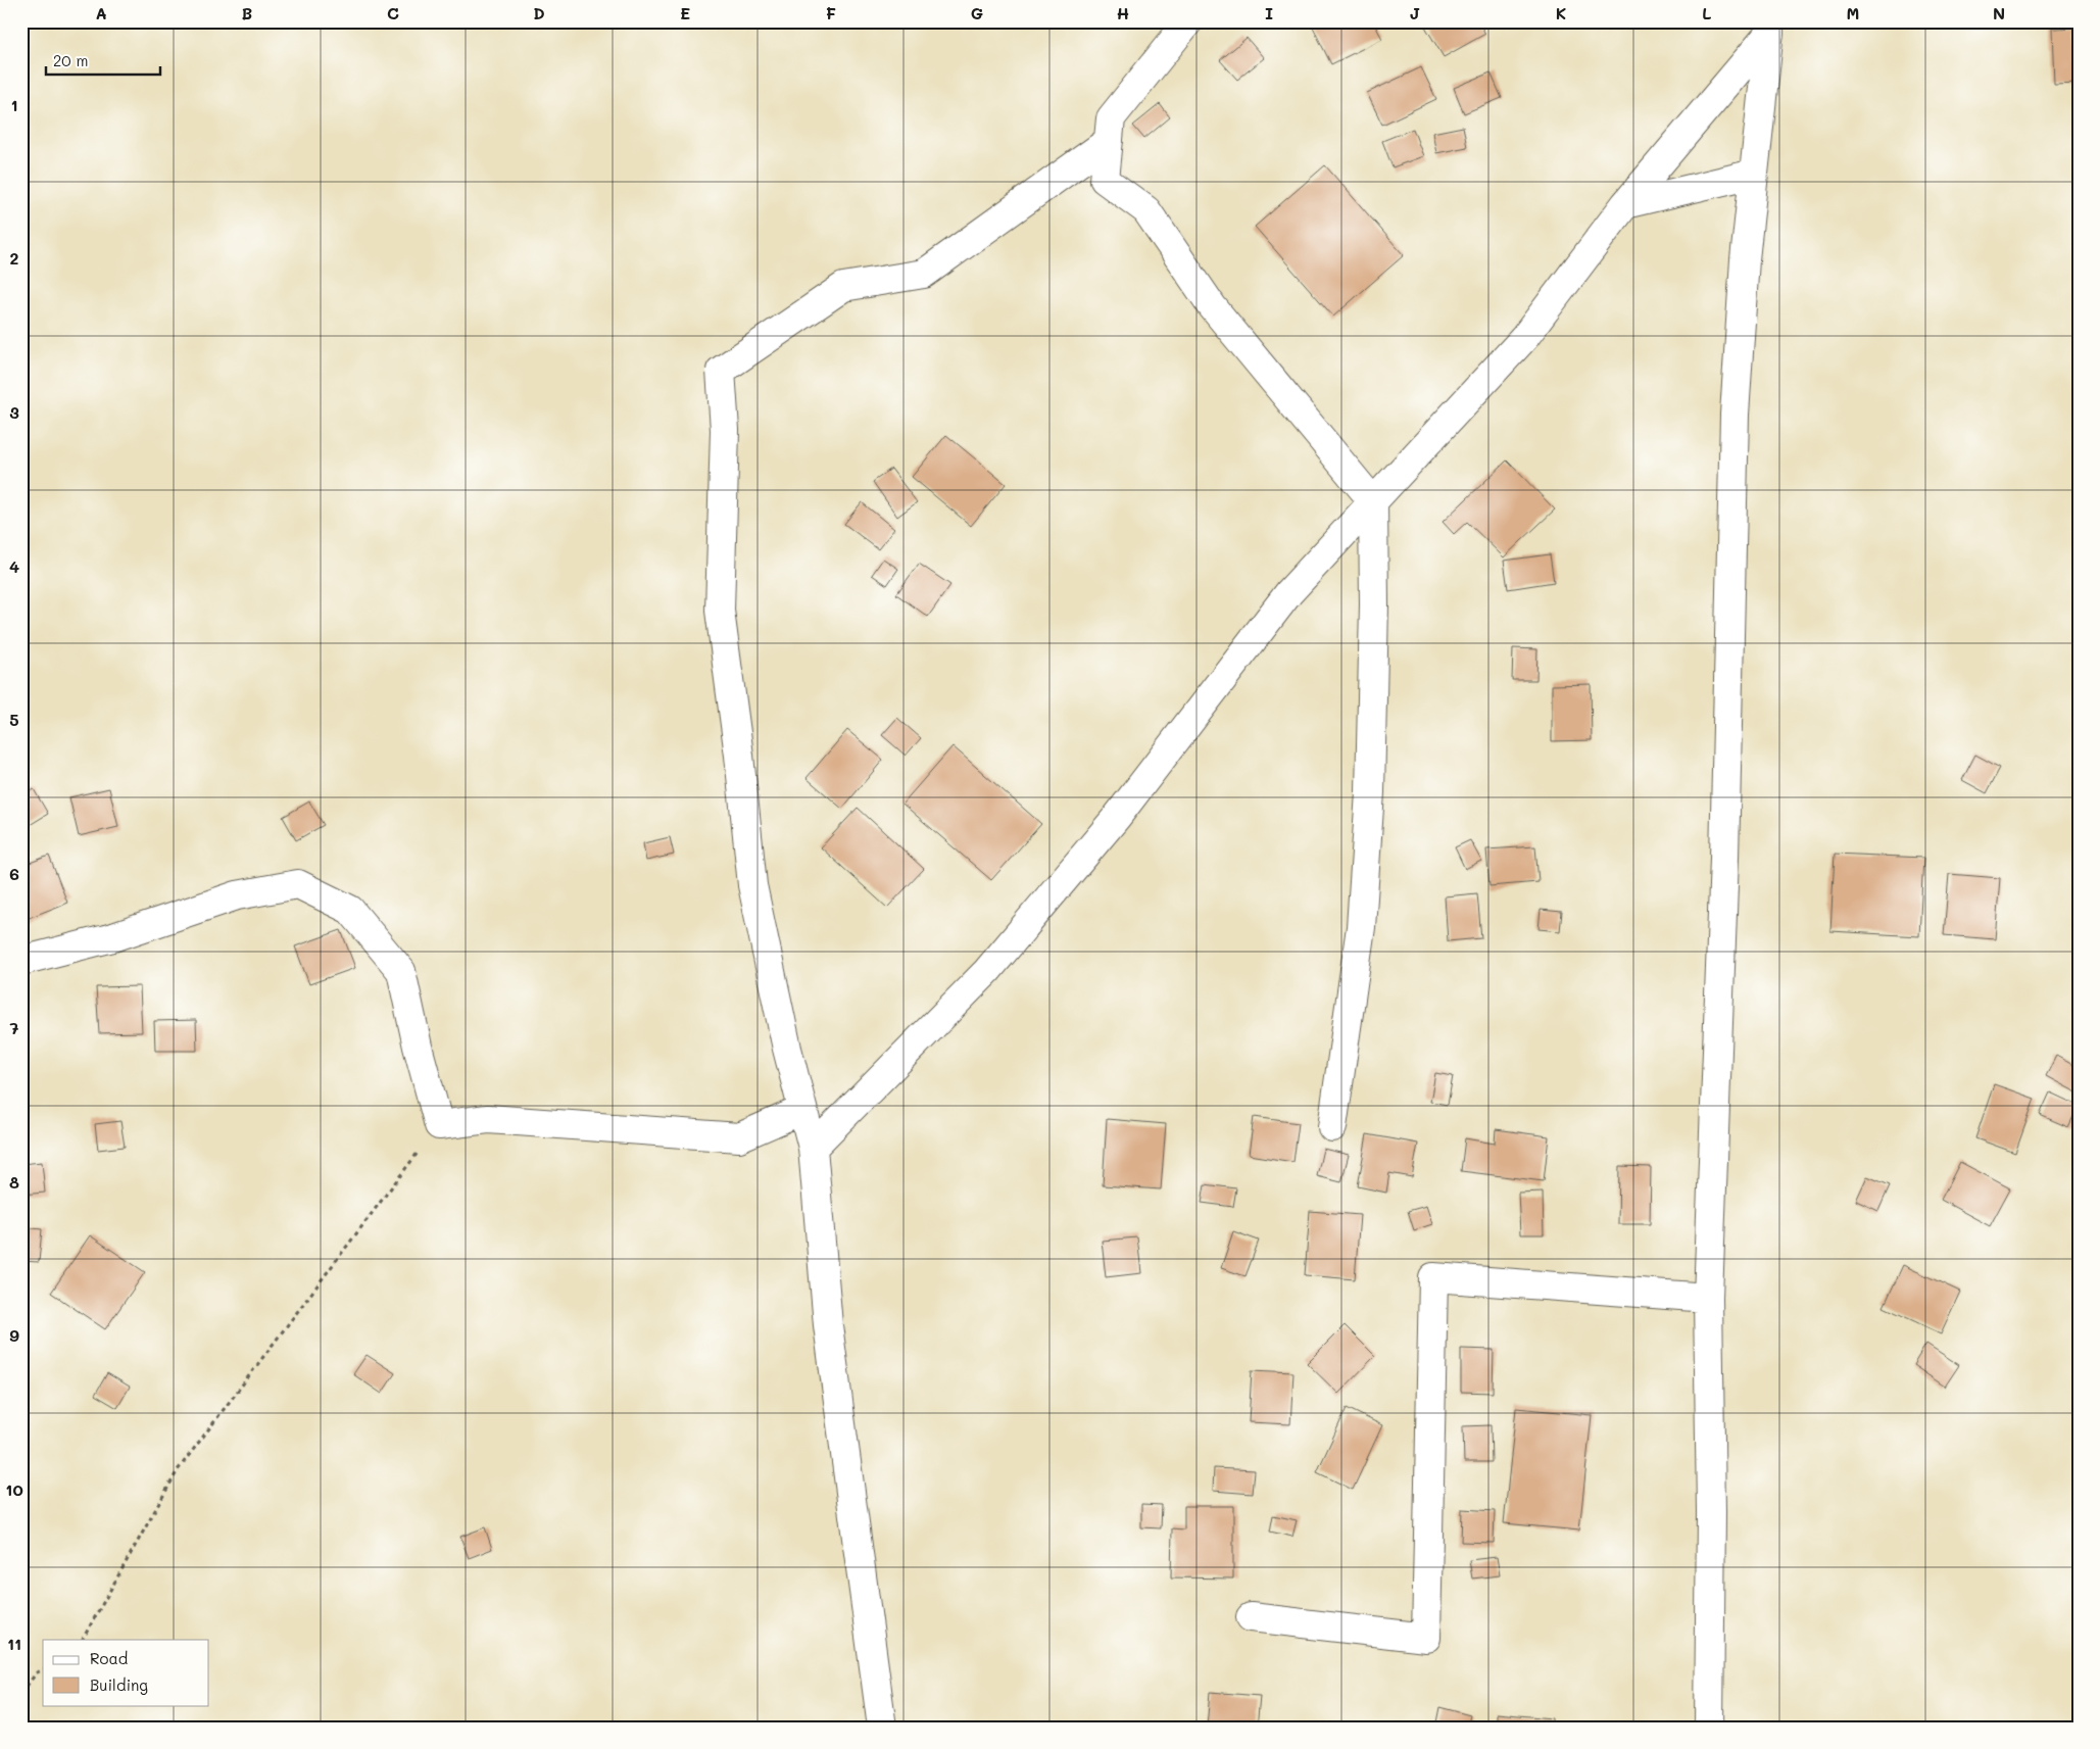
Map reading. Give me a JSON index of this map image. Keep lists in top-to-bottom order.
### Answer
{
  "legend": ["Road", "Building"],
  "scale_bar": "20 m",
  "grid": {
    "columns": [
      "A",
      "B",
      "C",
      "D",
      "E",
      "F",
      "G",
      "H",
      "I",
      "J",
      "K",
      "L",
      "M",
      "N"
    ],
    "rows": [
      "1",
      "2",
      "3",
      "4",
      "5",
      "6",
      "7",
      "8",
      "9",
      "10",
      "11"
    ]
  }
}
